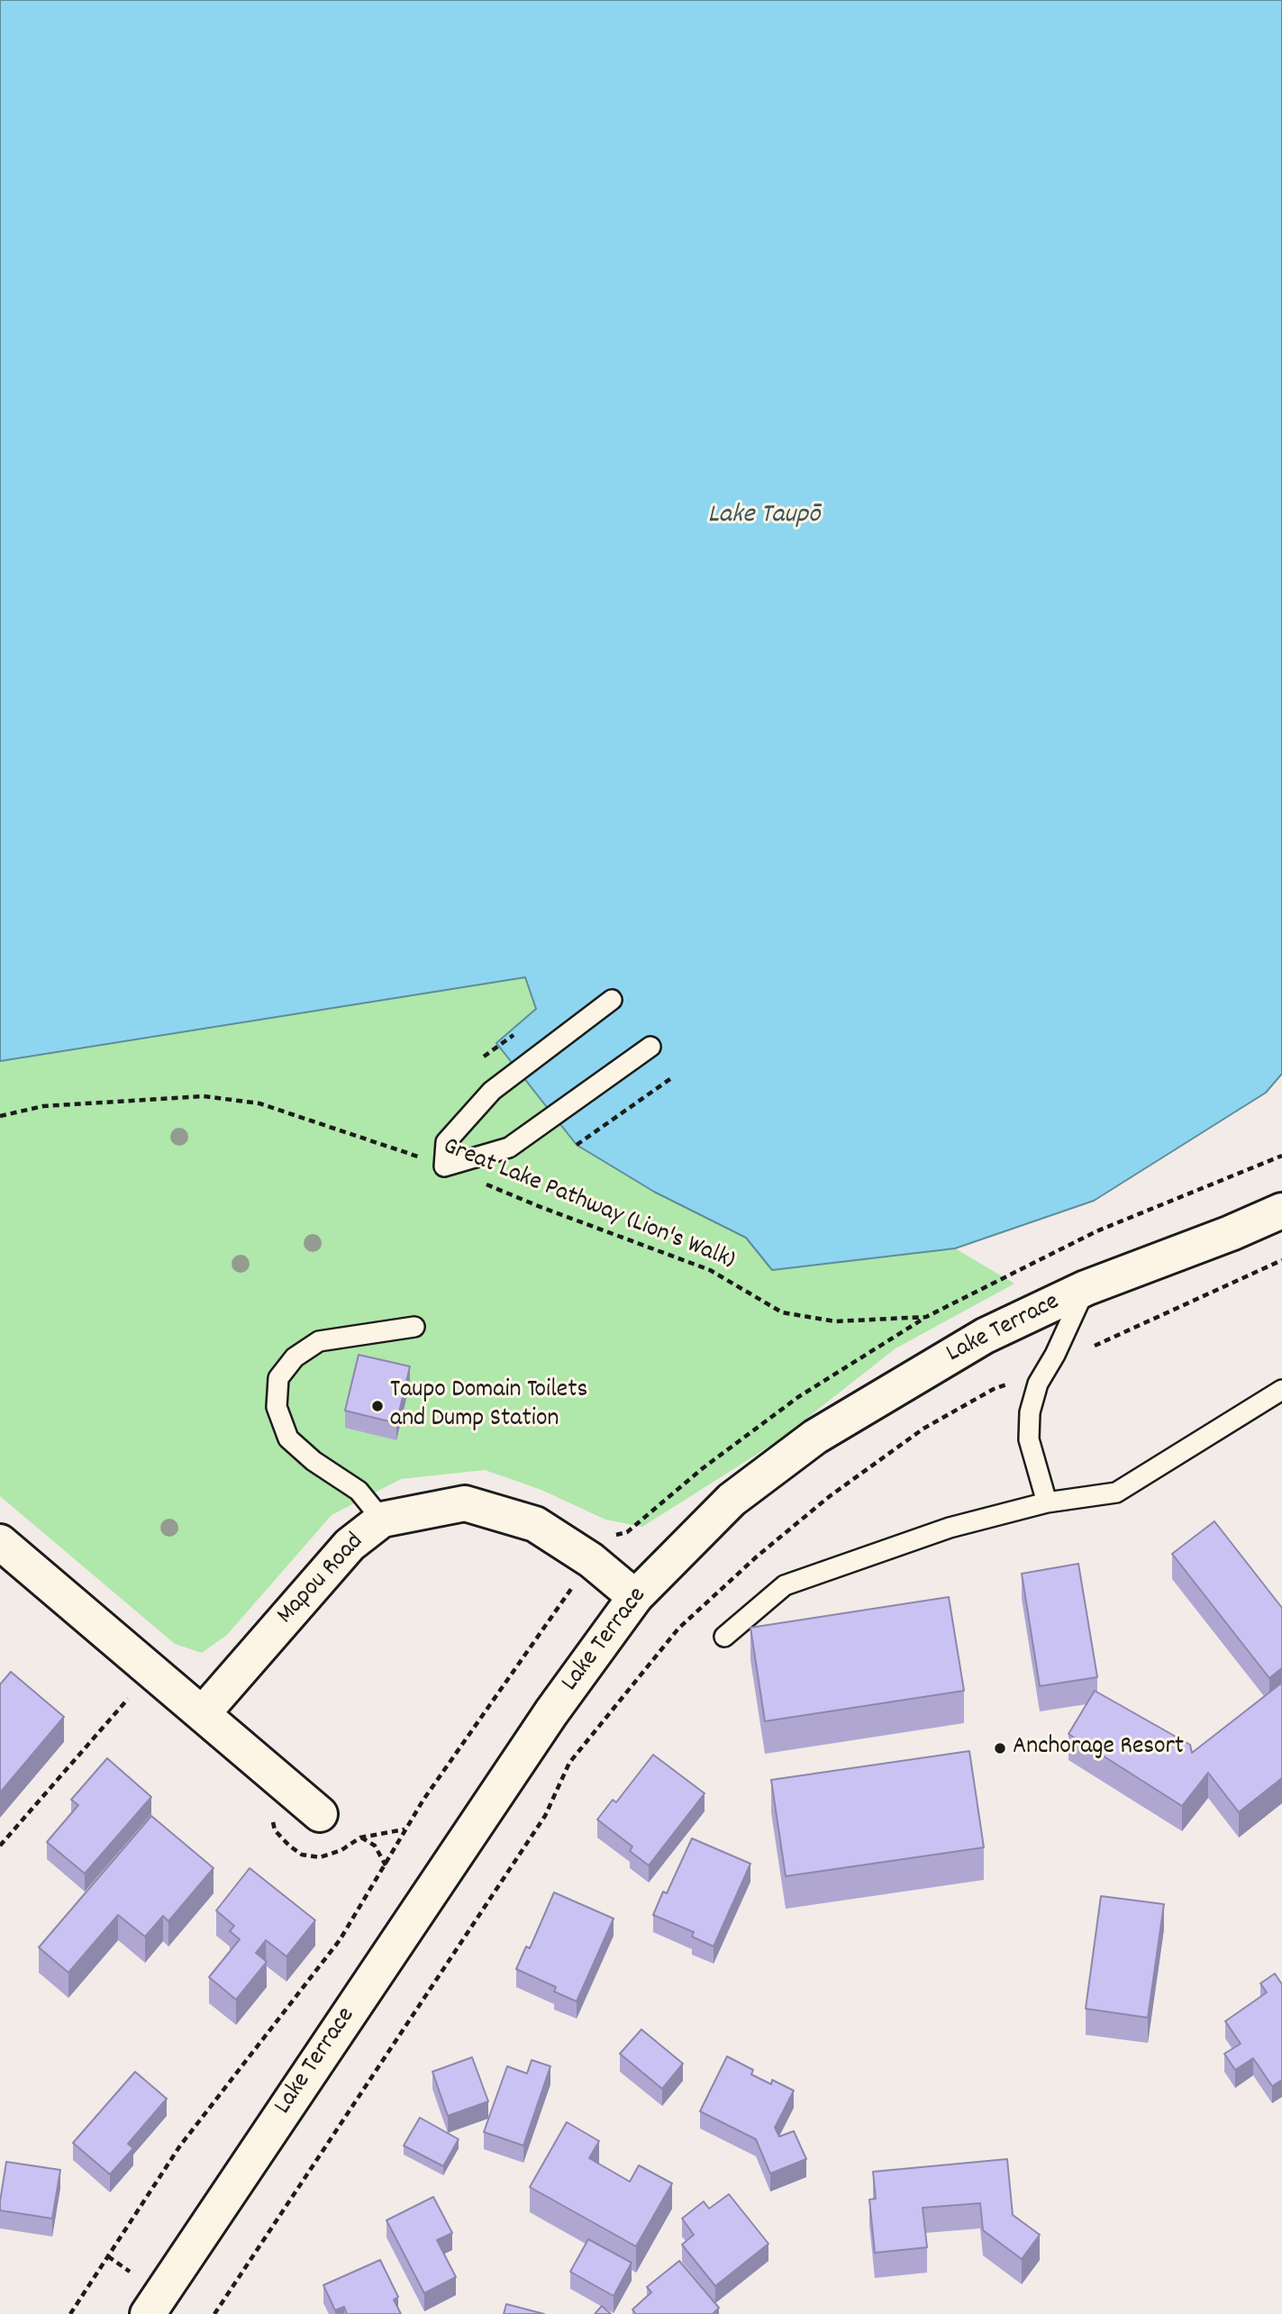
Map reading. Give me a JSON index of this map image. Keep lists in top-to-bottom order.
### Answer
{
  "streets": {
    "main road": ["Lake Terrace", "Mapou Road"],
    "path": ["Great Lake Pathway (Lion's Walk)"]
  },
  "crossings": [
    ["Lake Terrace", "Mapou Road"]
  ],
  "water": ["Lake Taupō"],
  "places": ["Taupo Domain Toilets and Dump Station", "Anchorage Resort"]
}
